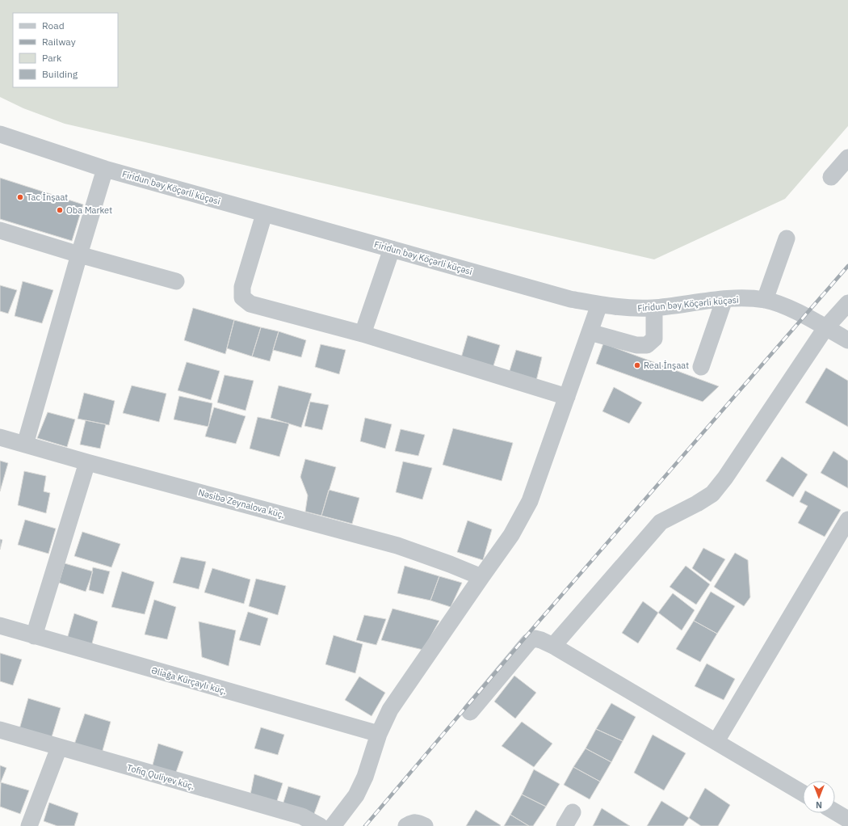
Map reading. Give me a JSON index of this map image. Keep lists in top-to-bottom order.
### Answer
{
  "streets": {
    "street": [
      "Firidun bəy Köçərli küçəsi",
      "Nəsibə Zeynalova küç.",
      "Əliağa Kürçaylı küç.",
      "Tofiq Quliyev küç."
    ]
  },
  "places": ["Tac İnşaat", "Oba Market", "Real İnşaat"],
  "legend": [
    "Road",
    "Railway",
    "Park",
    "Building"
  ],
  "north": "bottom"
}
